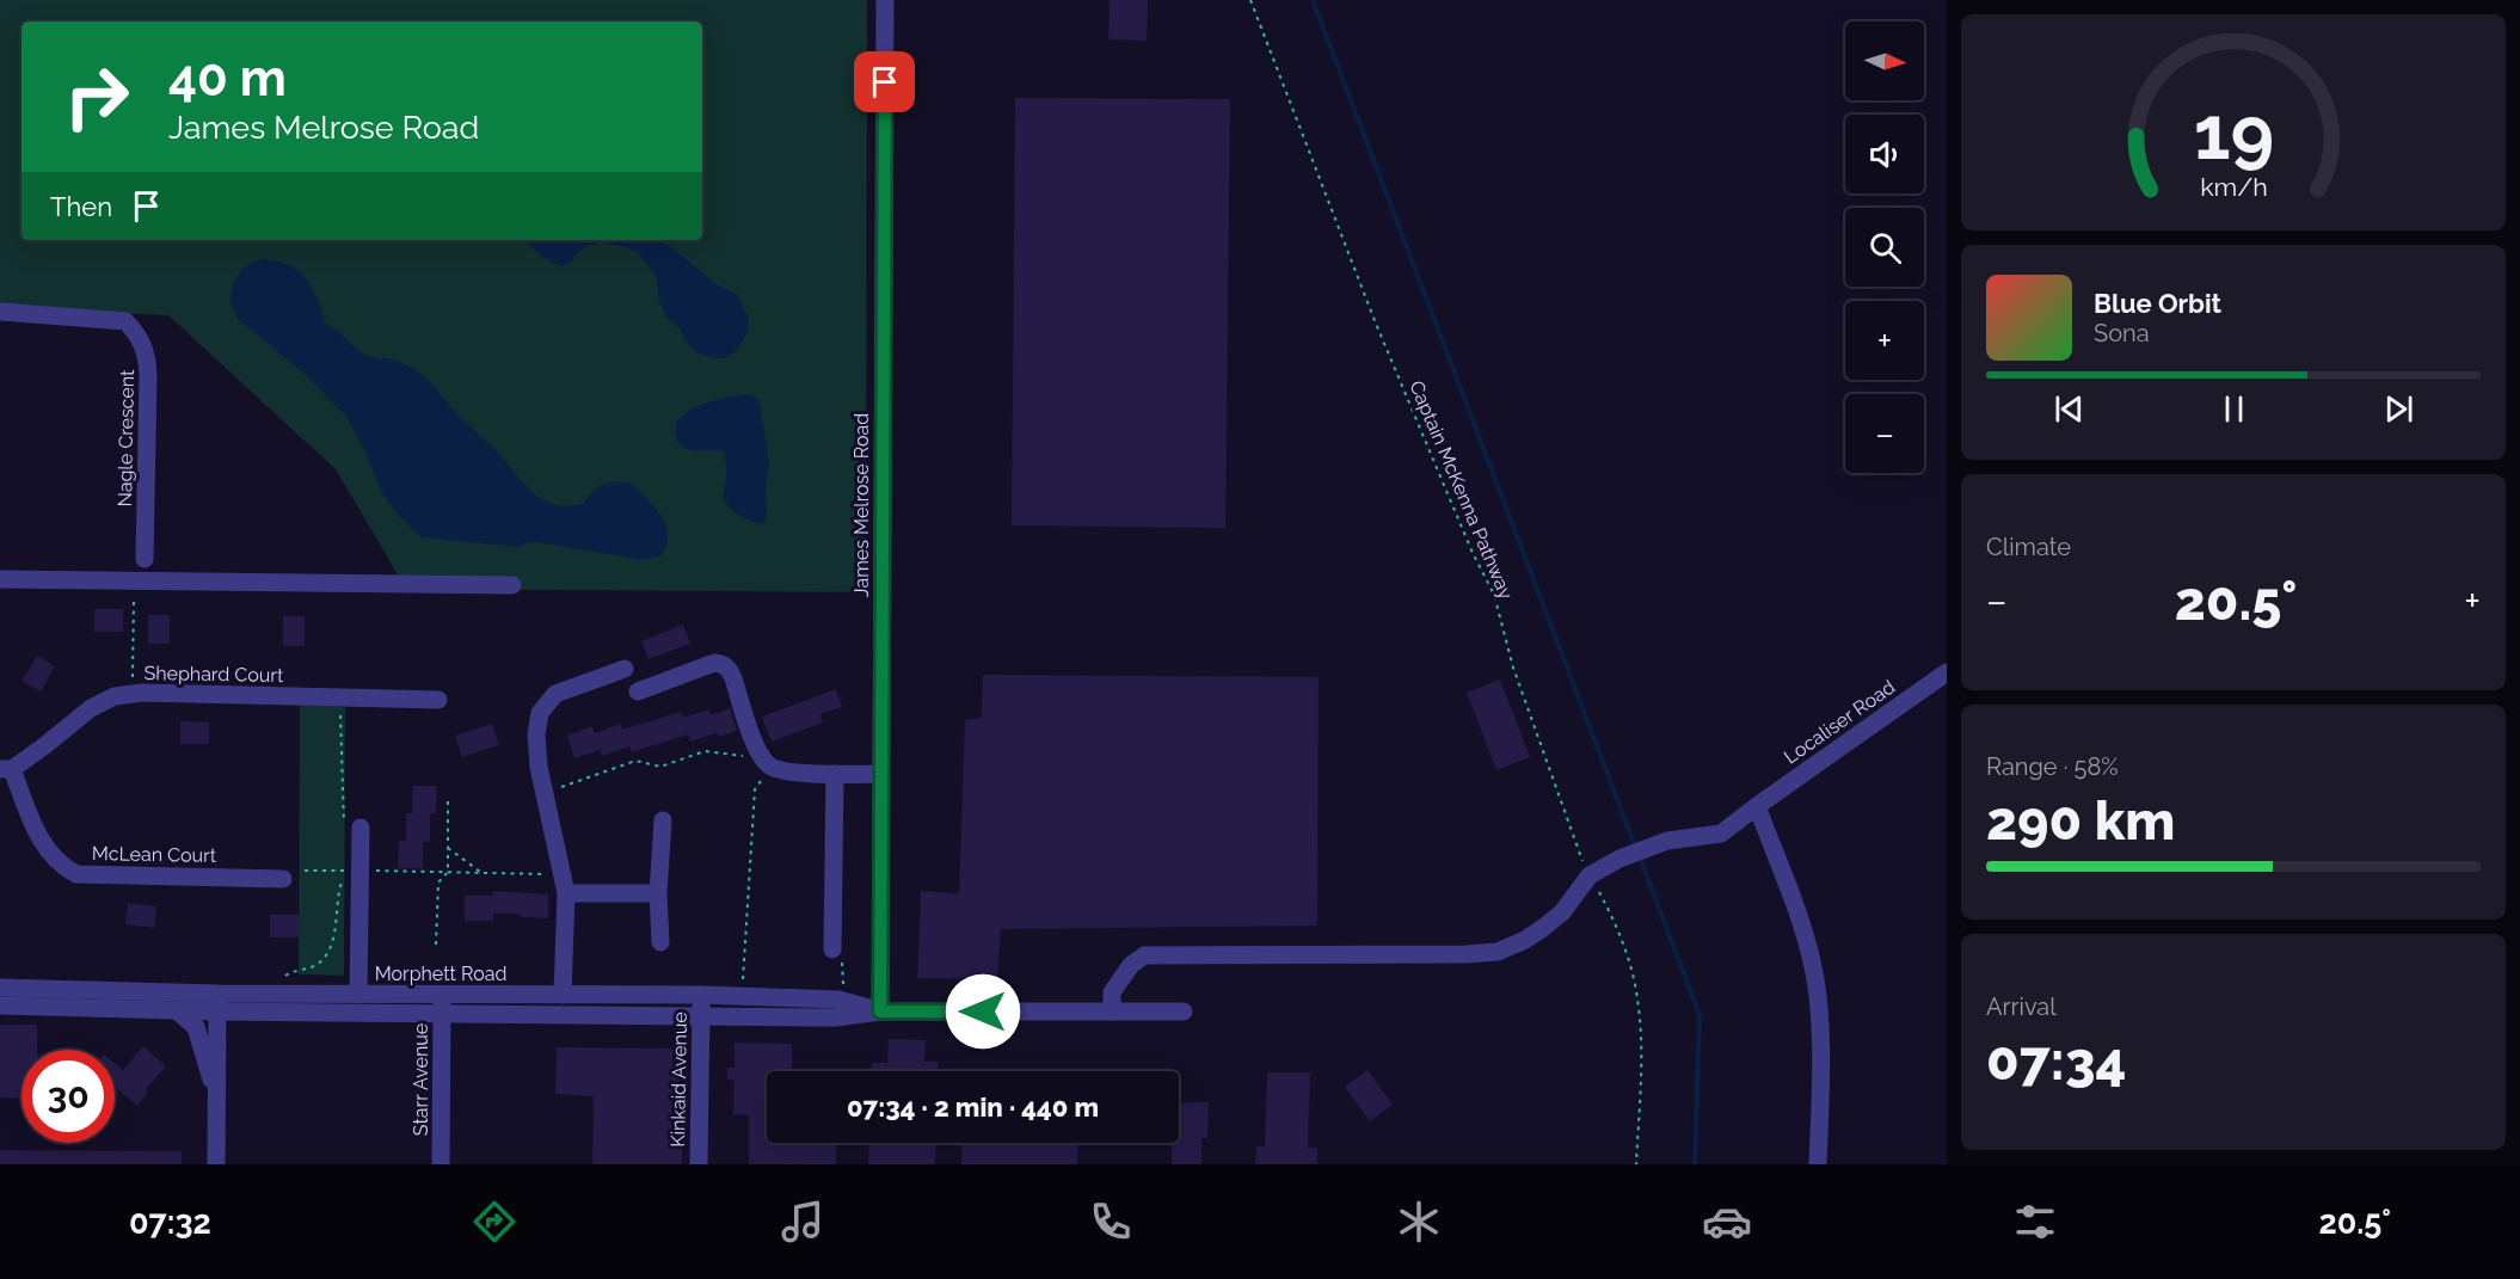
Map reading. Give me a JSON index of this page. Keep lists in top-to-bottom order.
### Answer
{
  "streets": {
    "street": [
      "Nagle Crescent",
      "James Melrose Road",
      "Shephard Court",
      "Localiser Road",
      "McLean Court",
      "Morphett Road",
      "Starr Avenue",
      "Kinkaid Avenue"
    ],
    "path": ["Captain McKenna Pathway"]
  },
  "crossings": [
    ["Captain McKenna Pathway", "Localiser Road"],
    ["James Melrose Road", "Morphett Road"],
    ["Shephard Court", "McLean Court"],
    ["Morphett Road", "Starr Avenue"],
    ["Morphett Road", "Kinkaid Avenue"]
  ],
  "north": "right",
  "page": {
    "map_buttons": ["+", "−"],
    "turn": ["40 m", "James Melrose Road"],
    "then": "Then",
    "song": ["Blue Orbit", "Sona"],
    "tile": [
      "Climate",
      ["Range · 58%", "290 km"],
      ["Arrival", "07:34"]
    ],
    "heat": ["−", "20.5°", "+"],
    "limit": "30",
    "trip": "07:34 · 2 min · 440 m",
    "tabs": ["07:32", "20.5°"],
    "gauge": ["19", "km/h"]
  }
}
